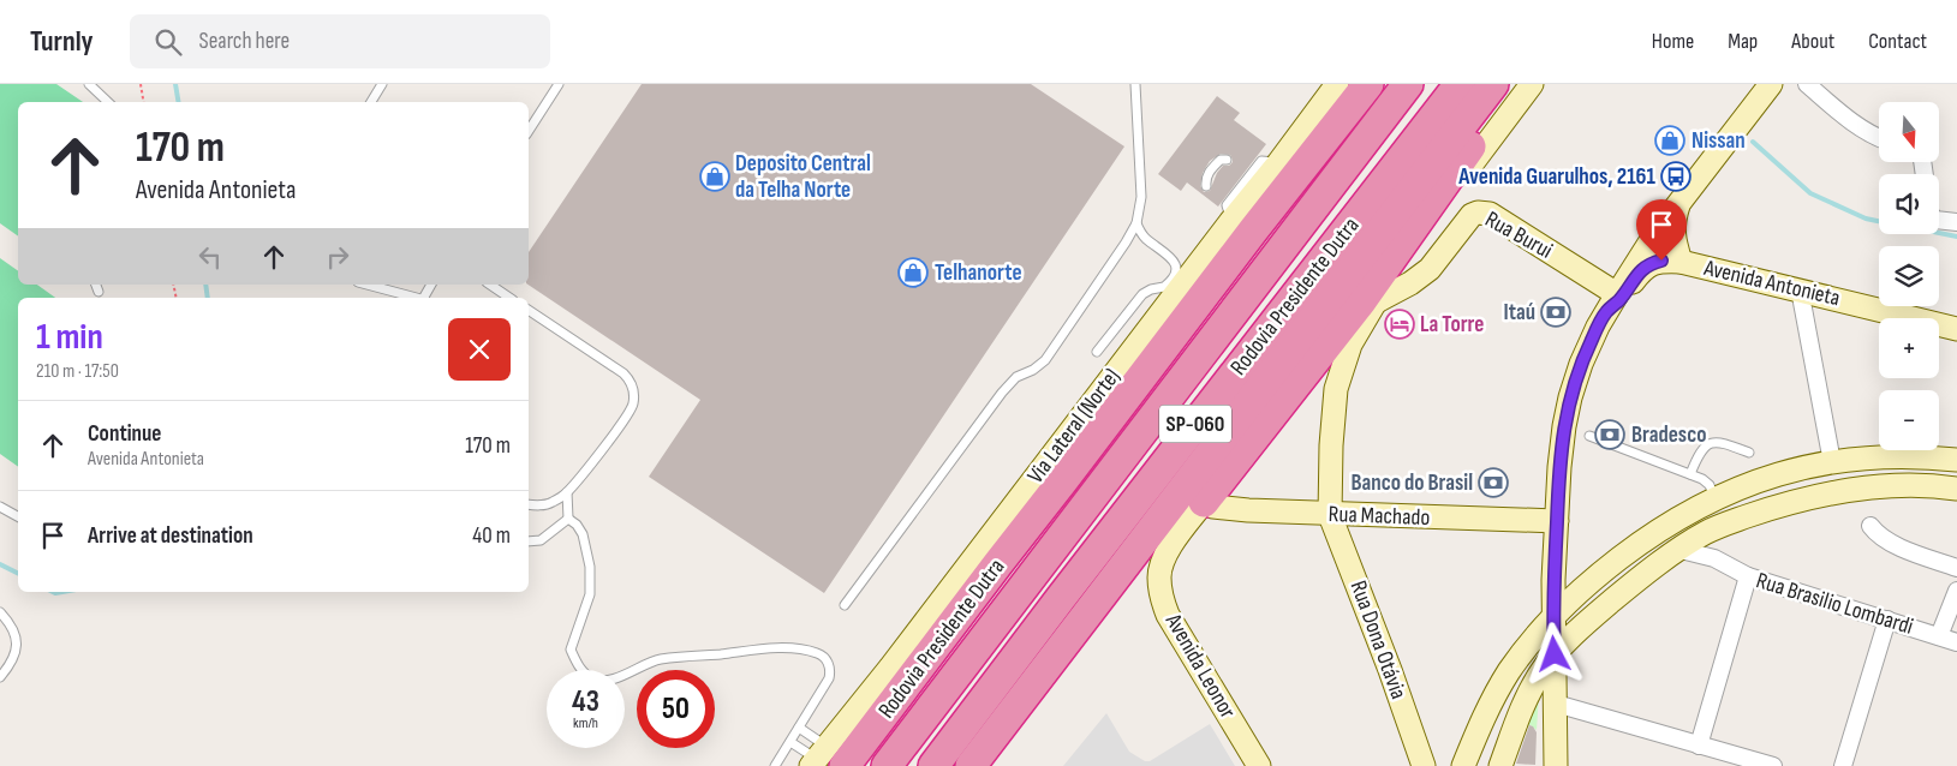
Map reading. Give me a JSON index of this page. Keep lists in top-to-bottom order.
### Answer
{
  "streets": {
    "highway": ["Rodovia Presidente Dutra", "SP-060"],
    "main road": [
      "Rua Burui",
      "Avenida Antonieta",
      "Via Lateral (Norte)",
      "Rua Machado",
      "Rua Dona Otávia",
      "Avenida Leonor"
    ],
    "street": ["Rua Brasilio Lombardi"]
  },
  "crossings": [
    ["Rua Burui", "Avenida Antonieta"],
    ["Rodovia Presidente Dutra", "Via Lateral (Norte)"],
    ["Rua Machado", "Rua Dona Otávia"],
    ["Rua Machado", "Avenida Leonor"]
  ],
  "places": {
    "shop": ["Nissan", "Deposito Central da Telha Norte", "Telhanorte"],
    "bus stop": ["Avenida Guarulhos, 2161"],
    "bank": ["Itaú", "Bradesco", "Banco do Brasil"],
    "hotel": ["La Torre"]
  },
  "north": "bottom",
  "page": {
    "header": "Turnly",
    "search": "Search here",
    "nav": [
      "Home",
      "Map",
      "About",
      "Contact"
    ],
    "map_buttons": ["+", "−"],
    "turn": ["170 m", "Avenida Antonieta"],
    "heading": ["1 min", "210 m · 17:50"],
    "list": [
      {
        "name": "Continue",
        "note": "Avenida Antonieta",
        "value": "170 m"
      },
      {
        "name": "Arrive at destination",
        "value": "40 m"
      }
    ],
    "speed": "43 km/h",
    "limit": "50"
  }
}
